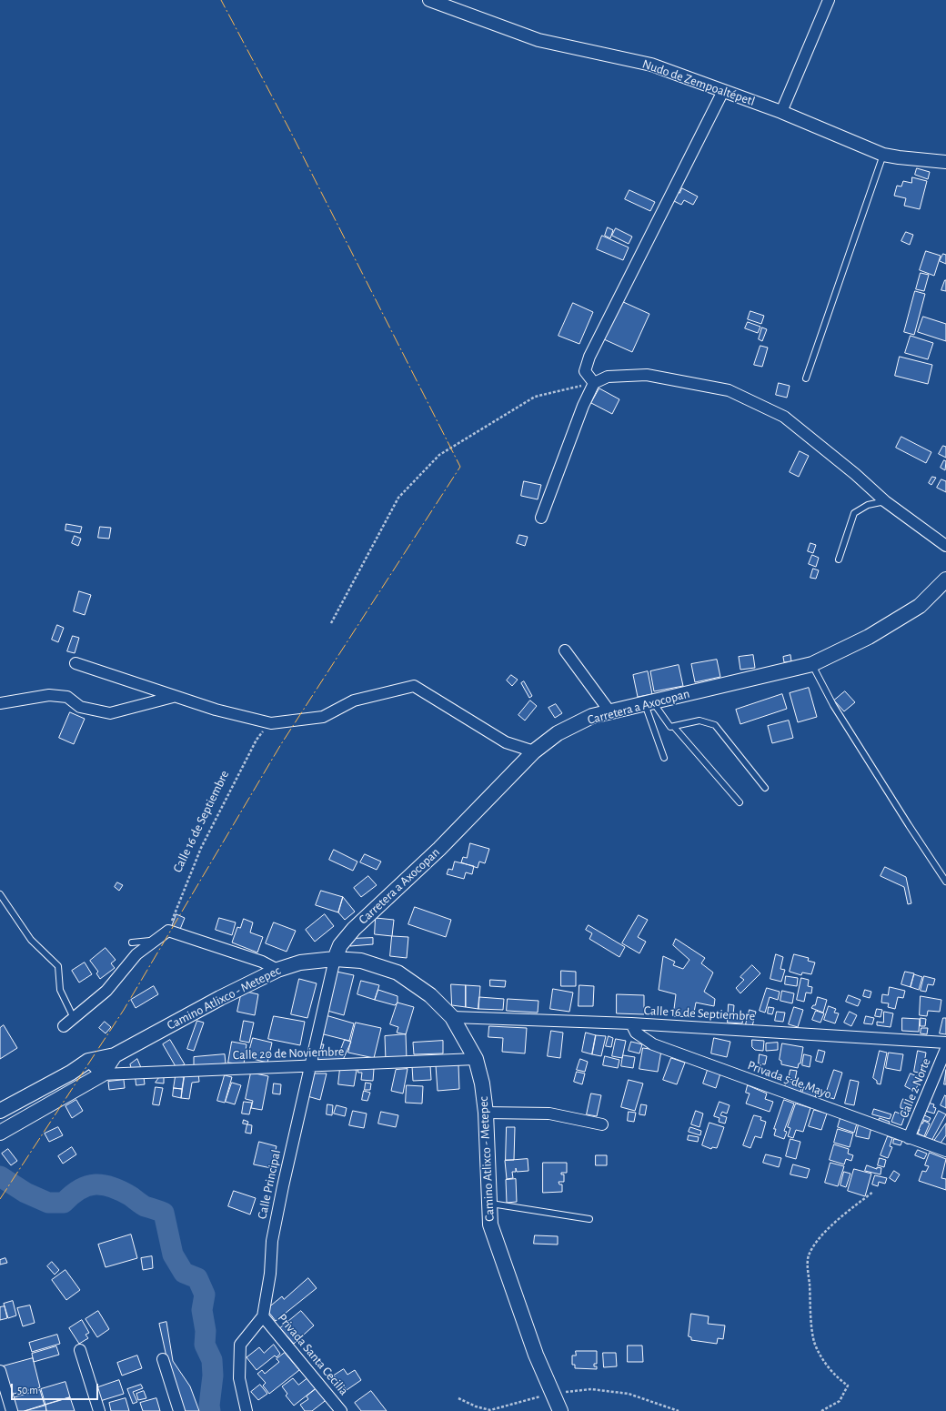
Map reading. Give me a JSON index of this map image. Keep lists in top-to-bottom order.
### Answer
{
  "streets": {
    "main road": ["Carretera a Axocopan", "Camino Atlixco - Metepec"],
    "street": [
      "Nudo de Zempoaltépetl",
      "Calle 16 de Septiembre",
      "Calle 20 de Noviembre",
      "Privada 5 de Mayo",
      "Calle 2 Norte",
      "Calle Principal",
      "Privada Santa Cecilia"
    ]
  },
  "crossings": [
    ["Carretera a Axocopan", "Camino Atlixco - Metepec"],
    ["Carretera a Axocopan", "Calle Principal"],
    ["Calle 16 de Septiembre", "Camino Atlixco - Metepec"],
    ["Calle 16 de Septiembre", "Privada 5 de Mayo"],
    ["Camino Atlixco - Metepec", "Calle 20 de Noviembre"],
    ["Camino Atlixco - Metepec", "Calle Principal"],
    ["Calle 20 de Noviembre", "Calle Principal"],
    ["Privada 5 de Mayo", "Calle 2 Norte"],
    ["Calle Principal", "Privada Santa Cecilia"]
  ],
  "scale_bar": "50 m"
}
